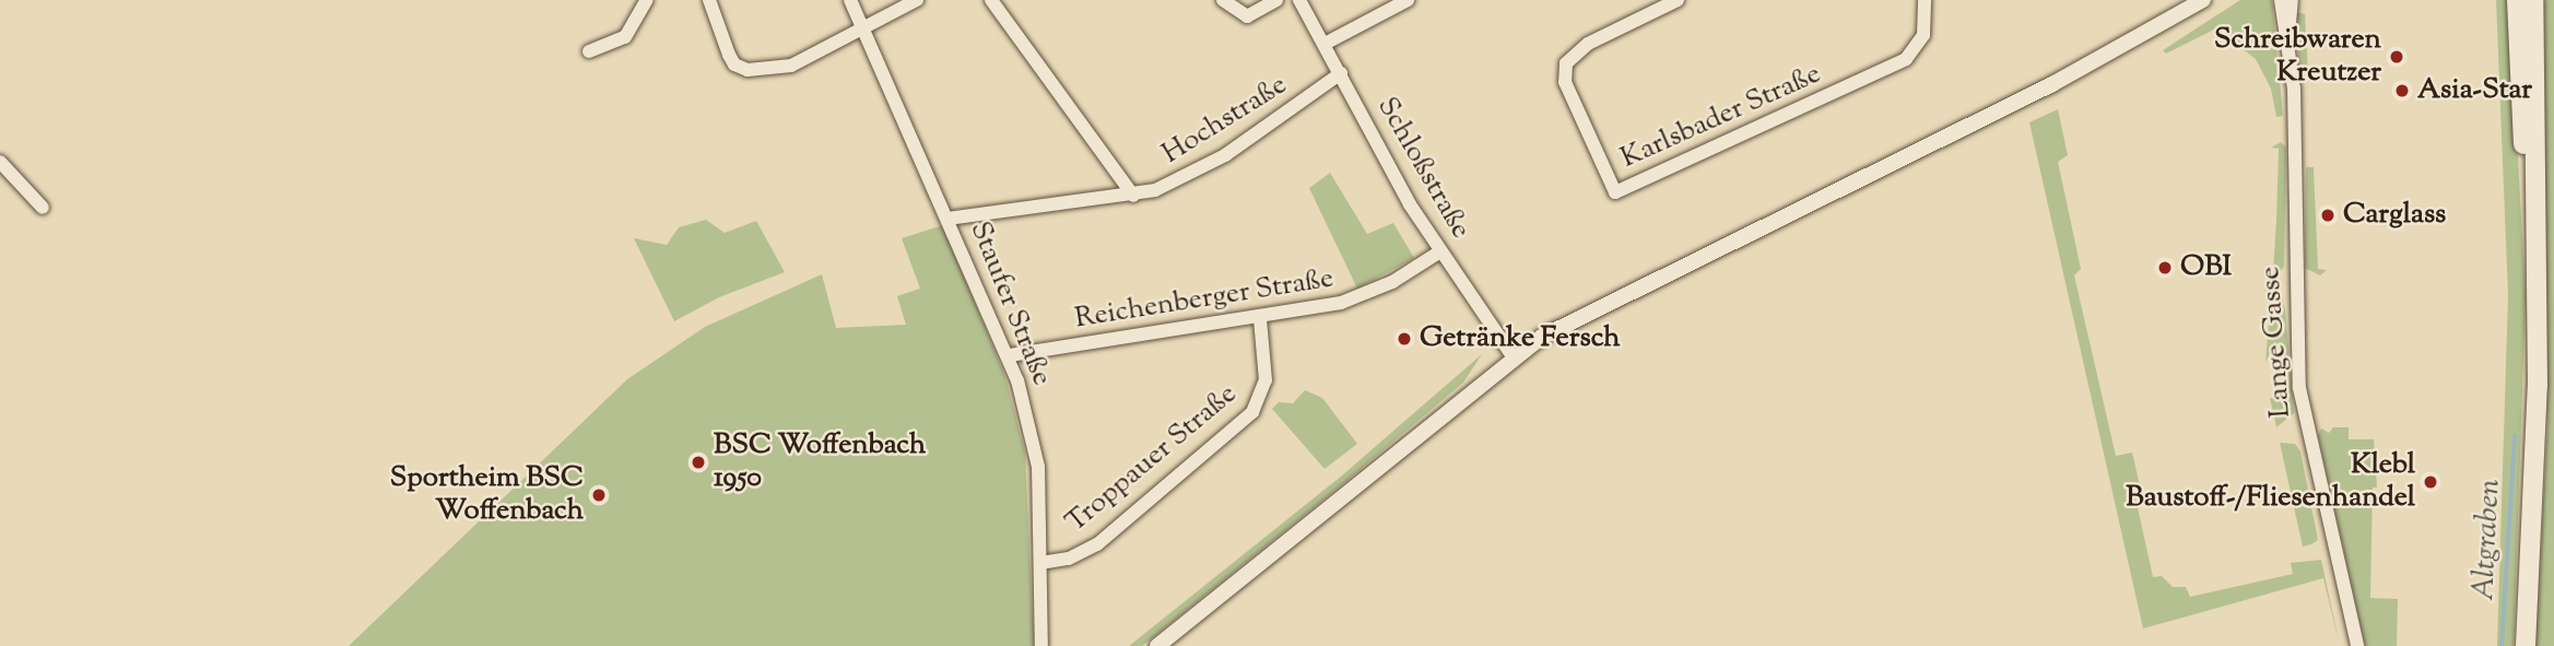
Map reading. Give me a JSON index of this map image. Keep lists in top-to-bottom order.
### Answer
{
  "streets": {
    "street": [
      "Karlsbader Straße",
      "Hochstraße",
      "Schloßstraße",
      "Reichenberger Straße",
      "Staufer Straße",
      "Lange Gasse",
      "Troppauer Straße"
    ]
  },
  "crossings": [
    ["Hochstraße", "Schloßstraße"],
    ["Hochstraße", "Staufer Straße"],
    ["Schloßstraße", "Reichenberger Straße"],
    ["Reichenberger Straße", "Staufer Straße"],
    ["Reichenberger Straße", "Troppauer Straße"],
    ["Staufer Straße", "Troppauer Straße"]
  ],
  "water": ["Altgraben"],
  "places": [
    "Schreibwaren Kreutzer",
    "Asia-Star",
    "Carglass",
    "OBI",
    "Getränke Fersch",
    "BSC Woffenbach 1950",
    "Klebl Baustoff-/Fliesenhandel",
    "Sportheim BSC Woffenbach"
  ]
}
